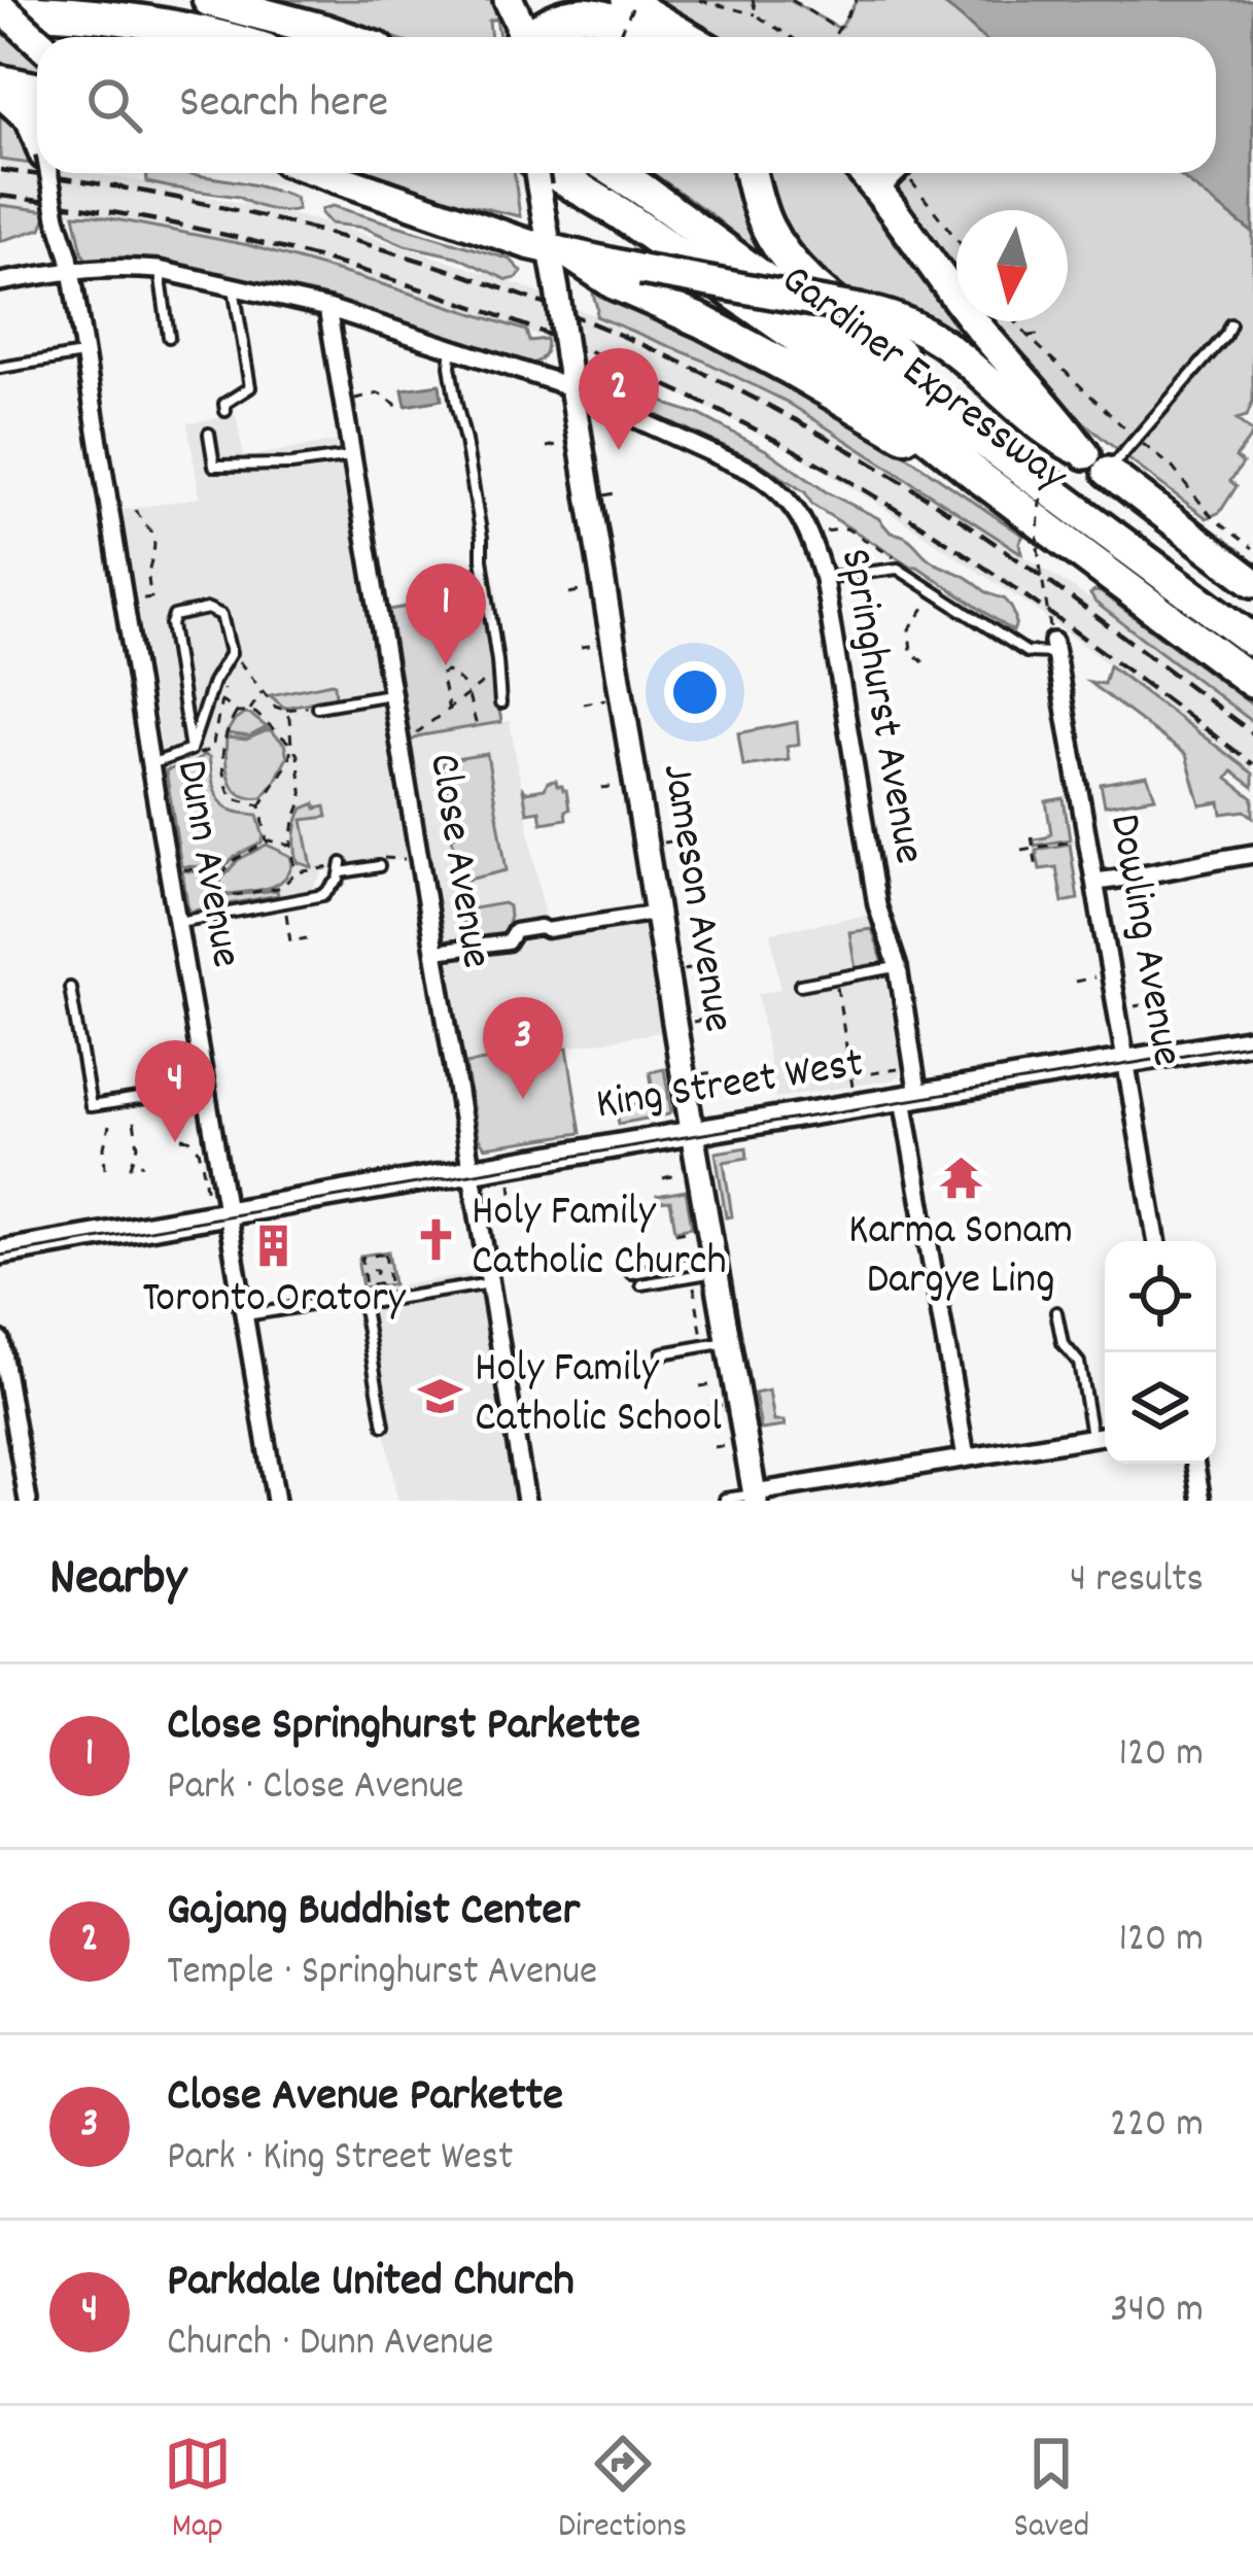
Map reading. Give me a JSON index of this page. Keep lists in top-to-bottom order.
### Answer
{
  "streets": {
    "highway": ["Gardiner Expressway"],
    "street": [
      "Springhurst Avenue",
      "Close Avenue",
      "Dunn Avenue",
      "Jameson Avenue",
      "Dowling Avenue",
      "King Street West"
    ]
  },
  "crossings": [
    ["Springhurst Avenue", "Close Avenue"],
    ["Springhurst Avenue", "Dunn Avenue"],
    ["Springhurst Avenue", "Jameson Avenue"],
    ["Springhurst Avenue", "King Street West"],
    ["Close Avenue", "King Street West"],
    ["Dunn Avenue", "King Street West"],
    ["Jameson Avenue", "King Street West"],
    ["Dowling Avenue", "King Street West"]
  ],
  "places": {
    "temple": ["Karma Sonam Dargye Ling"],
    "church": ["Holy Family Catholic Church"],
    "building": ["Toronto Oratory"],
    "school or university": ["Holy Family Catholic School"]
  },
  "north": "bottom",
  "page": {
    "search": "Search here",
    "pins": [
      "2",
      "1",
      "3",
      "4"
    ],
    "heading": ["Nearby", "4 results"],
    "list": [
      {
        "mark": "1",
        "name": "Close Springhurst Parkette",
        "note": "Park · Close Avenue",
        "value": "120 m"
      },
      {
        "mark": "2",
        "name": "Gajang Buddhist Center",
        "note": "Temple · Springhurst Avenue",
        "value": "120 m"
      },
      {
        "mark": "3",
        "name": "Close Avenue Parkette",
        "note": "Park · King Street West",
        "value": "220 m"
      },
      {
        "mark": "4",
        "name": "Parkdale United Church",
        "note": "Church · Dunn Avenue",
        "value": "340 m"
      }
    ],
    "nav": ["Map", "Directions", "Saved"]
  }
}
